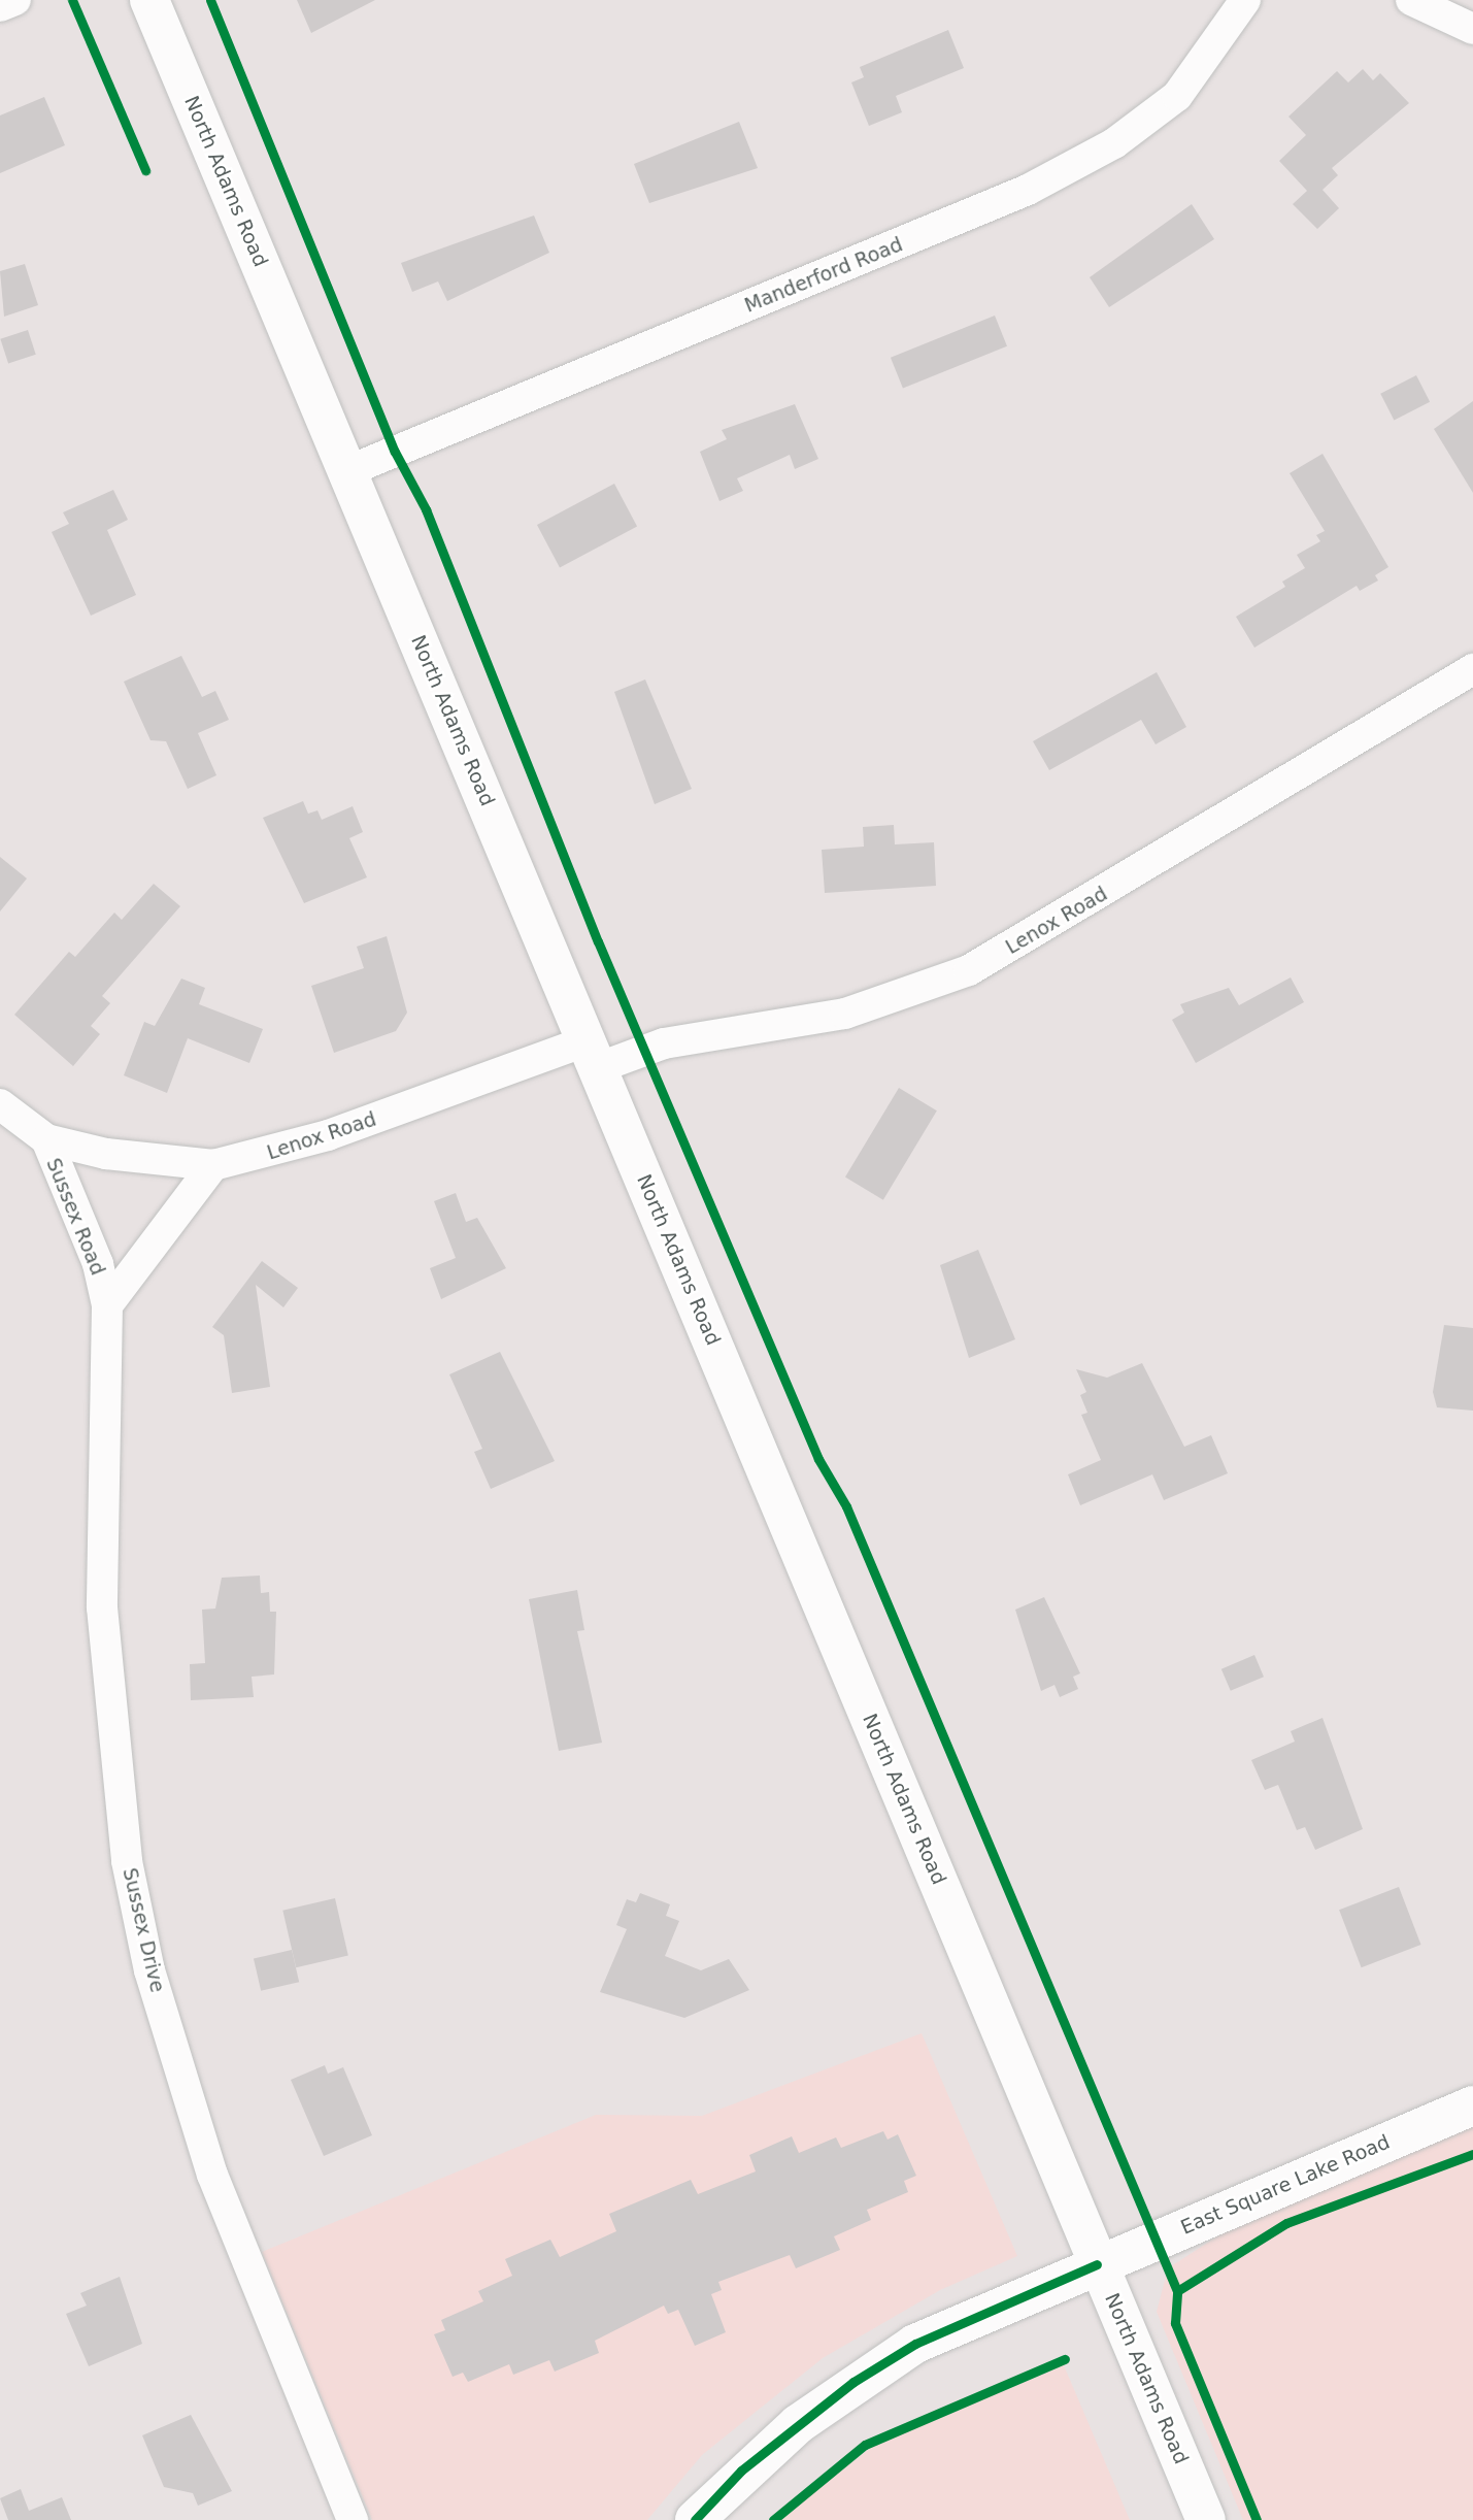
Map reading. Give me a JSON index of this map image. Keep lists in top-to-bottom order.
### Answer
{
  "streets": {
    "street": [
      "North Adams Road",
      "Manderford Road",
      "Lenox Road",
      "Sussex Road",
      "Sussex Drive",
      "East Square Lake Road"
    ]
  },
  "crossings": [
    ["North Adams Road", "Manderford Road"],
    ["North Adams Road", "Lenox Road"],
    ["North Adams Road", "East Square Lake Road"],
    ["Lenox Road", "Sussex Road"],
    ["Sussex Road", "Sussex Drive"]
  ]
}
